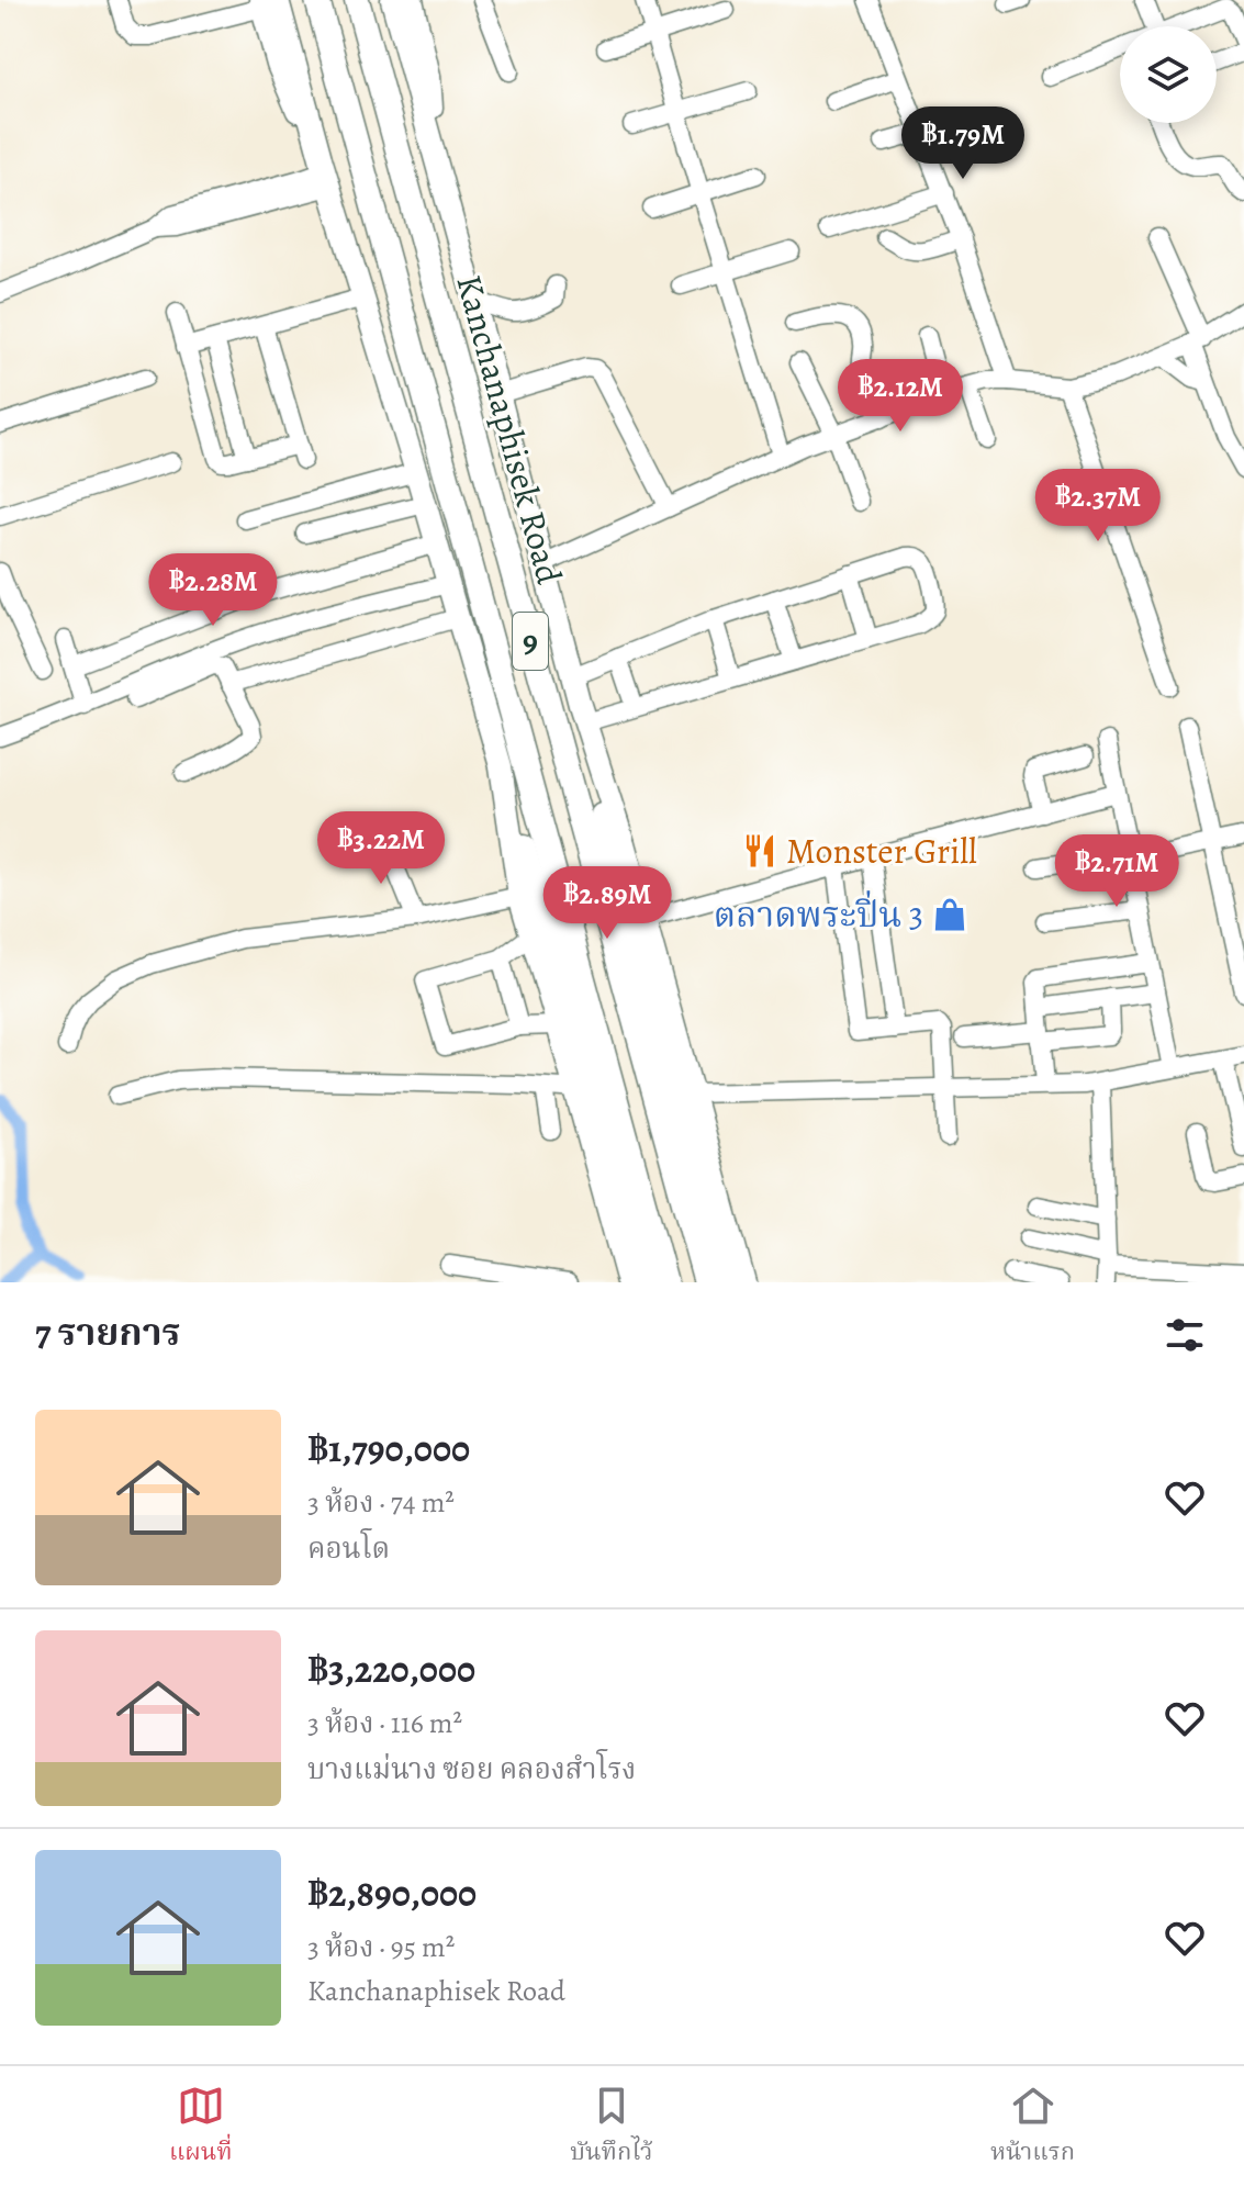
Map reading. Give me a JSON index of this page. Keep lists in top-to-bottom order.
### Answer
{
  "streets": {
    "highway": ["Kanchanaphisek Road", "9"]
  },
  "places": {
    "restaurant": ["Monster Grill"],
    "shop": ["ตลาดพระปิ่น 3"]
  },
  "page": {
    "price": [
      "฿1.79M",
      "฿2.12M",
      "฿2.37M",
      "฿2.28M",
      "฿3.22M",
      "฿2.71M",
      "฿2.89M"
    ],
    "heading": "7 รายการ",
    "list": [
      {
        "name": "฿1,790,000",
        "note": "3 ห้อง · 74 m² · คอนโด"
      },
      {
        "name": "฿3,220,000",
        "note": "3 ห้อง · 116 m² · บางแม่นาง ซอย คลองสำโรง"
      },
      {
        "name": "฿2,890,000",
        "note": "3 ห้อง · 95 m² · Kanchanaphisek Road"
      }
    ],
    "tabs": ["แผนที่", "บันทึกไว้", "หน้าแรก"]
  }
}
